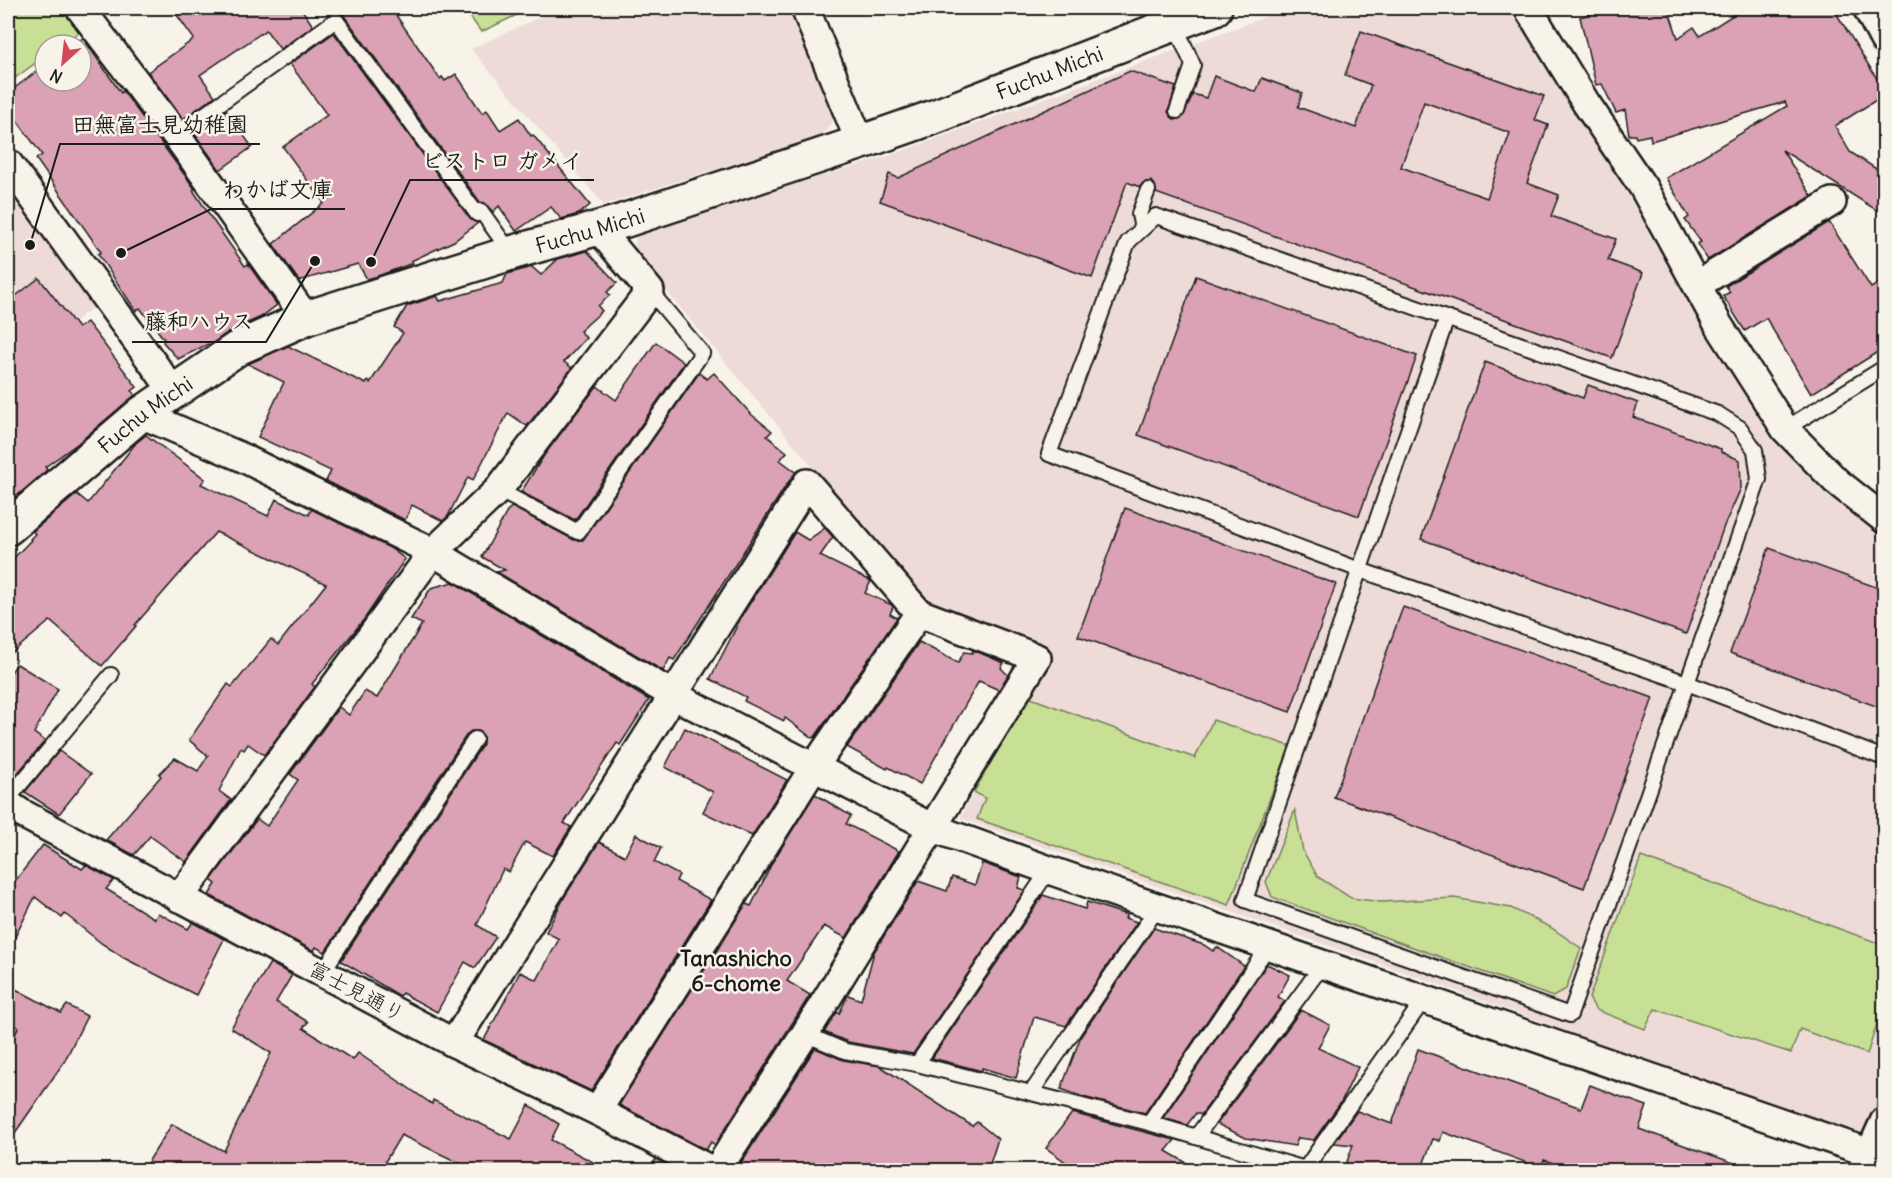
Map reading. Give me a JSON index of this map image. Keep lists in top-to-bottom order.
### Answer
{
  "streets": {
    "street": ["Fuchu Michi", "富士見通り"]
  },
  "districts": ["Tanashicho 6-chome"],
  "places": [
    "田無富士見幼稚園",
    "わかば文庫",
    "藤和ハウス",
    "ビストロ ガメイ"
  ],
  "north": "bottom left"
}
